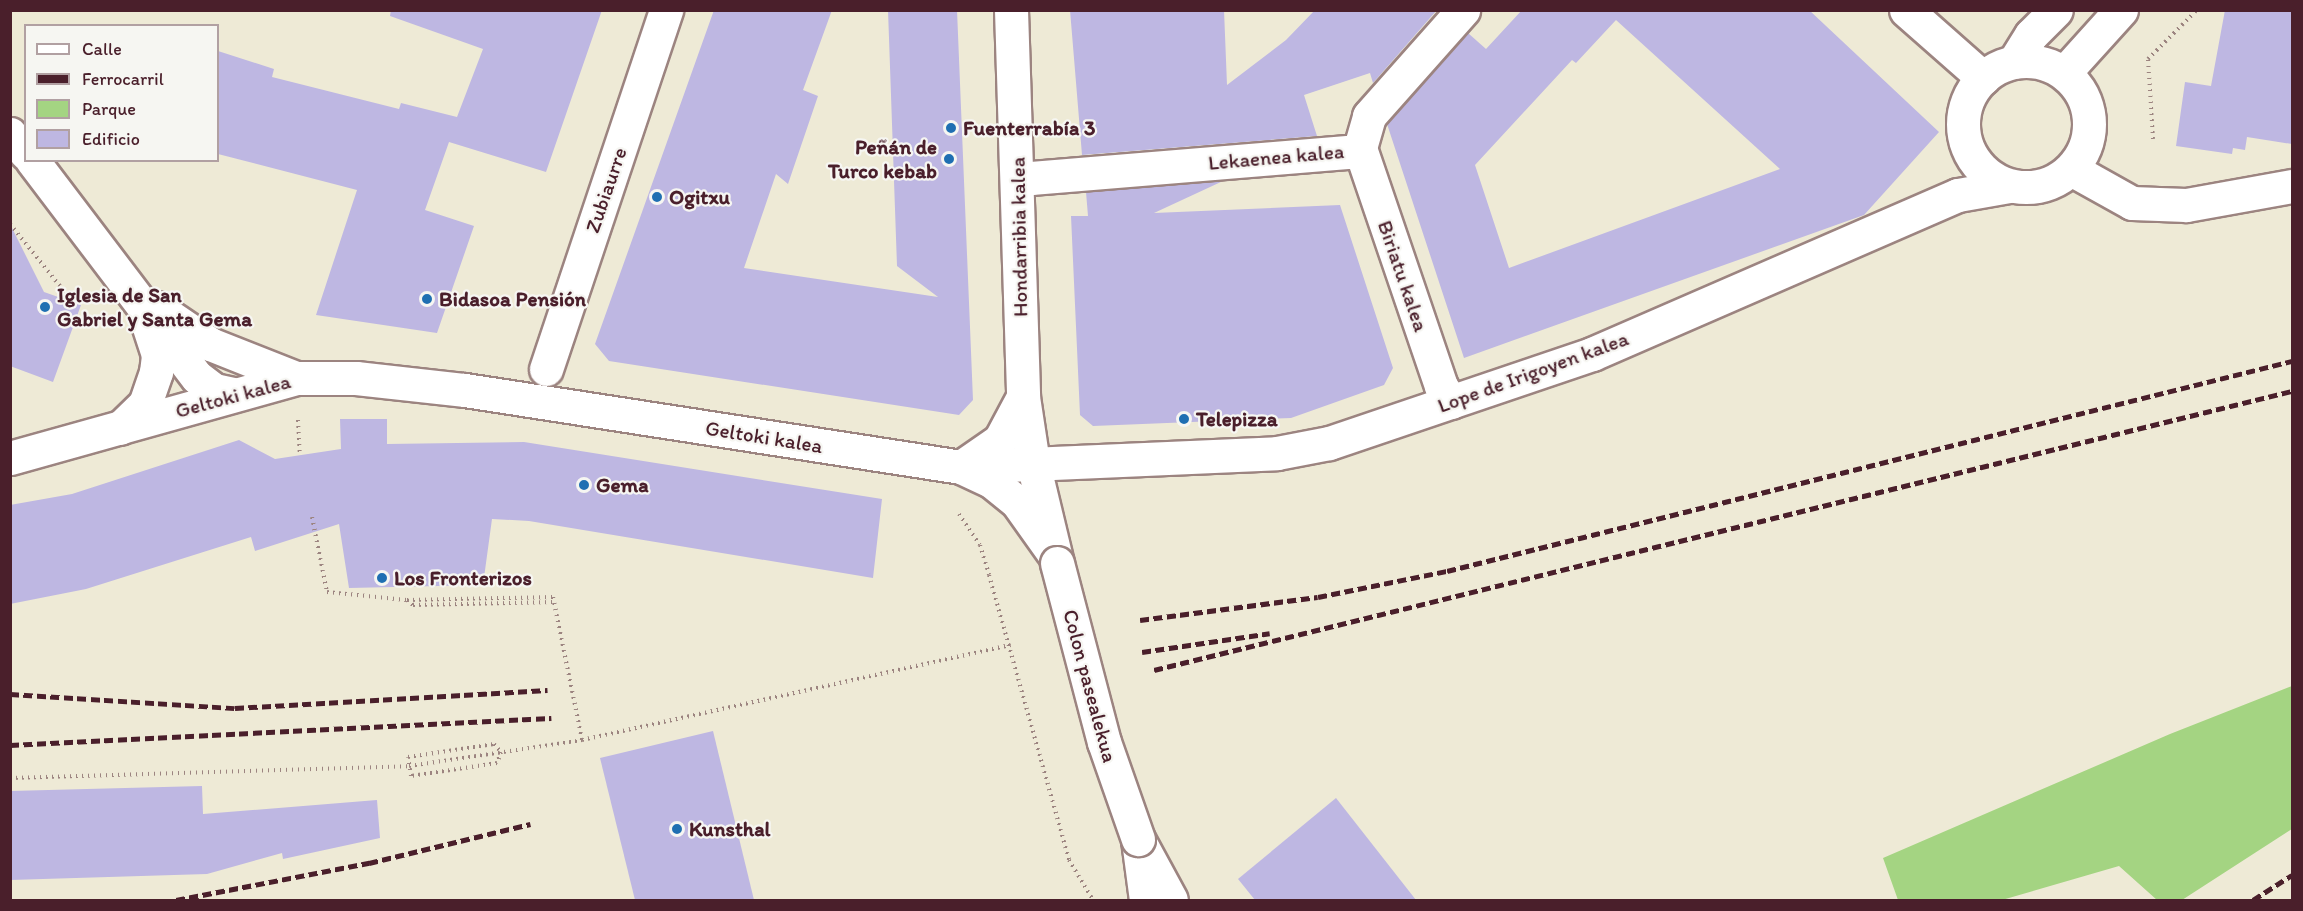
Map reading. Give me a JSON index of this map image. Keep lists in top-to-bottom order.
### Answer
{
  "streets": {
    "street": [
      "Lekaenea kalea",
      "Zubiaurre",
      "Hondarribia kalea",
      "Biriatu kalea",
      "Lope de Irigoyen kalea",
      "Geltoki kalea",
      "Colon pasealekua"
    ]
  },
  "crossings": [
    ["Lekaenea kalea", "Hondarribia kalea"],
    ["Lekaenea kalea", "Biriatu kalea"],
    ["Zubiaurre", "Geltoki kalea"],
    ["Hondarribia kalea", "Lope de Irigoyen kalea"],
    ["Hondarribia kalea", "Geltoki kalea"],
    ["Hondarribia kalea", "Colon pasealekua"],
    ["Biriatu kalea", "Lope de Irigoyen kalea"],
    ["Lope de Irigoyen kalea", "Geltoki kalea"],
    ["Lope de Irigoyen kalea", "Colon pasealekua"],
    ["Geltoki kalea", "Colon pasealekua"]
  ],
  "places": [
    "Fuenterrabía 3",
    "Peñán de Turco kebab",
    "Ogitxu",
    "Bidasoa Pensión",
    "Iglesia de San Gabriel y Santa Gema",
    "Telepizza",
    "Gema",
    "Los Fronterizos",
    "Kunsthal"
  ],
  "legend": [
    "Calle",
    "Ferrocarril",
    "Parque",
    "Edificio"
  ]
}
